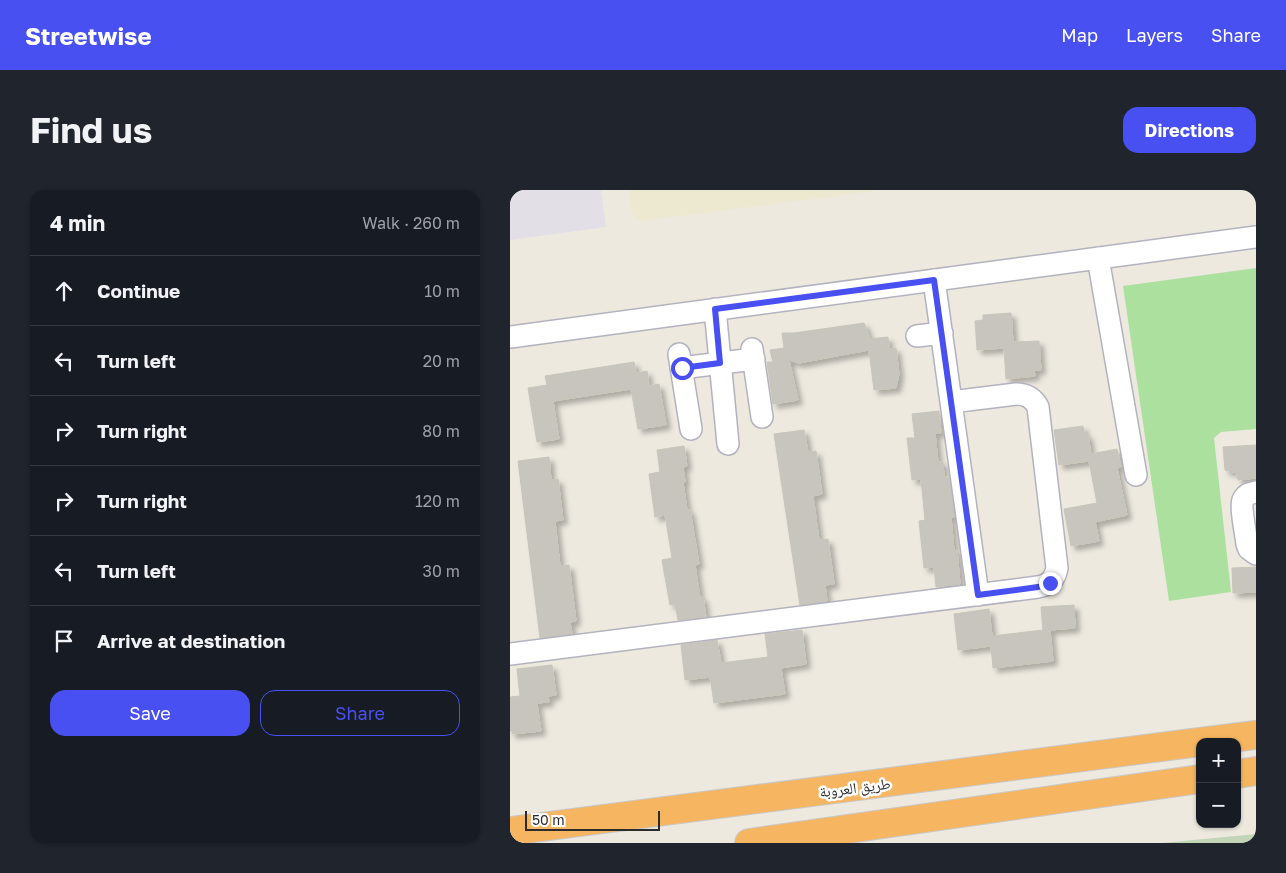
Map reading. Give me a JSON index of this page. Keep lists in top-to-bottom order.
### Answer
{
  "streets": {
    "highway": ["طريق العروبة"]
  },
  "scale_bar": "50 m",
  "page": {
    "header": "Streetwise",
    "nav": ["Map", "Layers", "Share"],
    "buttons": [
      "Directions",
      ["Save", "Share"]
    ],
    "title": "Find us",
    "heading": ["4 min", "Walk · 260 m"],
    "list": [
      ["Continue", "10 m"],
      ["Turn left", "20 m"],
      ["Turn right", "80 m"],
      ["Turn right", "120 m"],
      ["Turn left", "30 m"],
      "Arrive at destination"
    ],
    "map_buttons": ["+", "−"],
    "scale": "50 m"
  }
}
